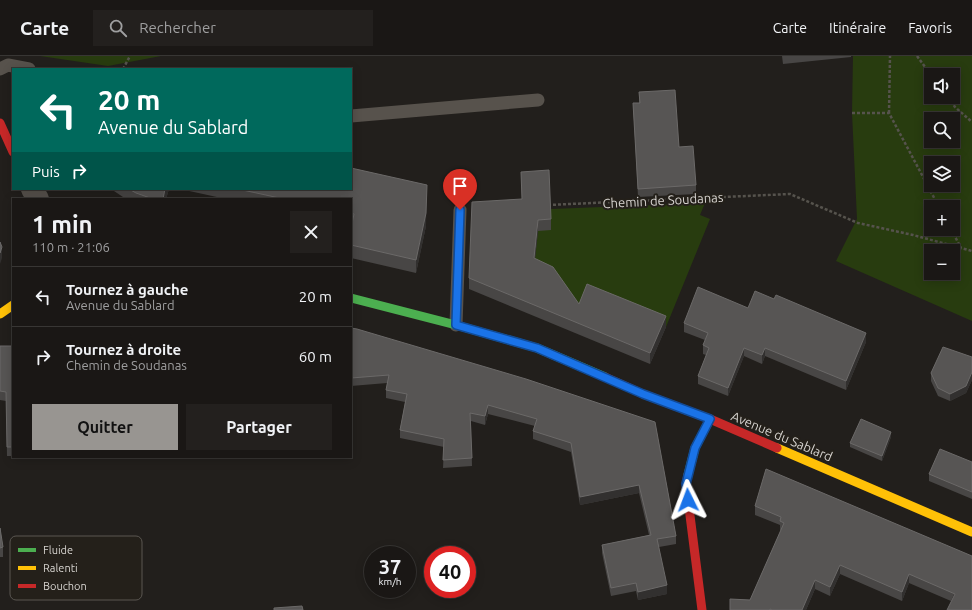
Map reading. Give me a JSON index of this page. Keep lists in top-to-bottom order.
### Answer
{
  "streets": {
    "street": ["Avenue du Sablard"],
    "path": ["Chemin de Soudanas"]
  },
  "legend": ["Fluide", "Ralenti", "Bouchon"],
  "page": {
    "header": "Carte",
    "search": "Rechercher",
    "nav": ["Carte", "Itinéraire", "Favoris"],
    "map_buttons": ["+", "−"],
    "turn": ["20 m", "Avenue du Sablard"],
    "then": "Puis",
    "heading": ["1 min", "110 m · 21:06"],
    "list": [
      {
        "name": "Tournez à gauche",
        "note": "Avenue du Sablard",
        "value": "20 m"
      },
      {
        "name": "Tournez à droite",
        "note": "Chemin de Soudanas",
        "value": "60 m"
      }
    ],
    "buttons": ["Quitter", "Partager"],
    "speed": "37 km/h",
    "limit": "40"
  }
}
